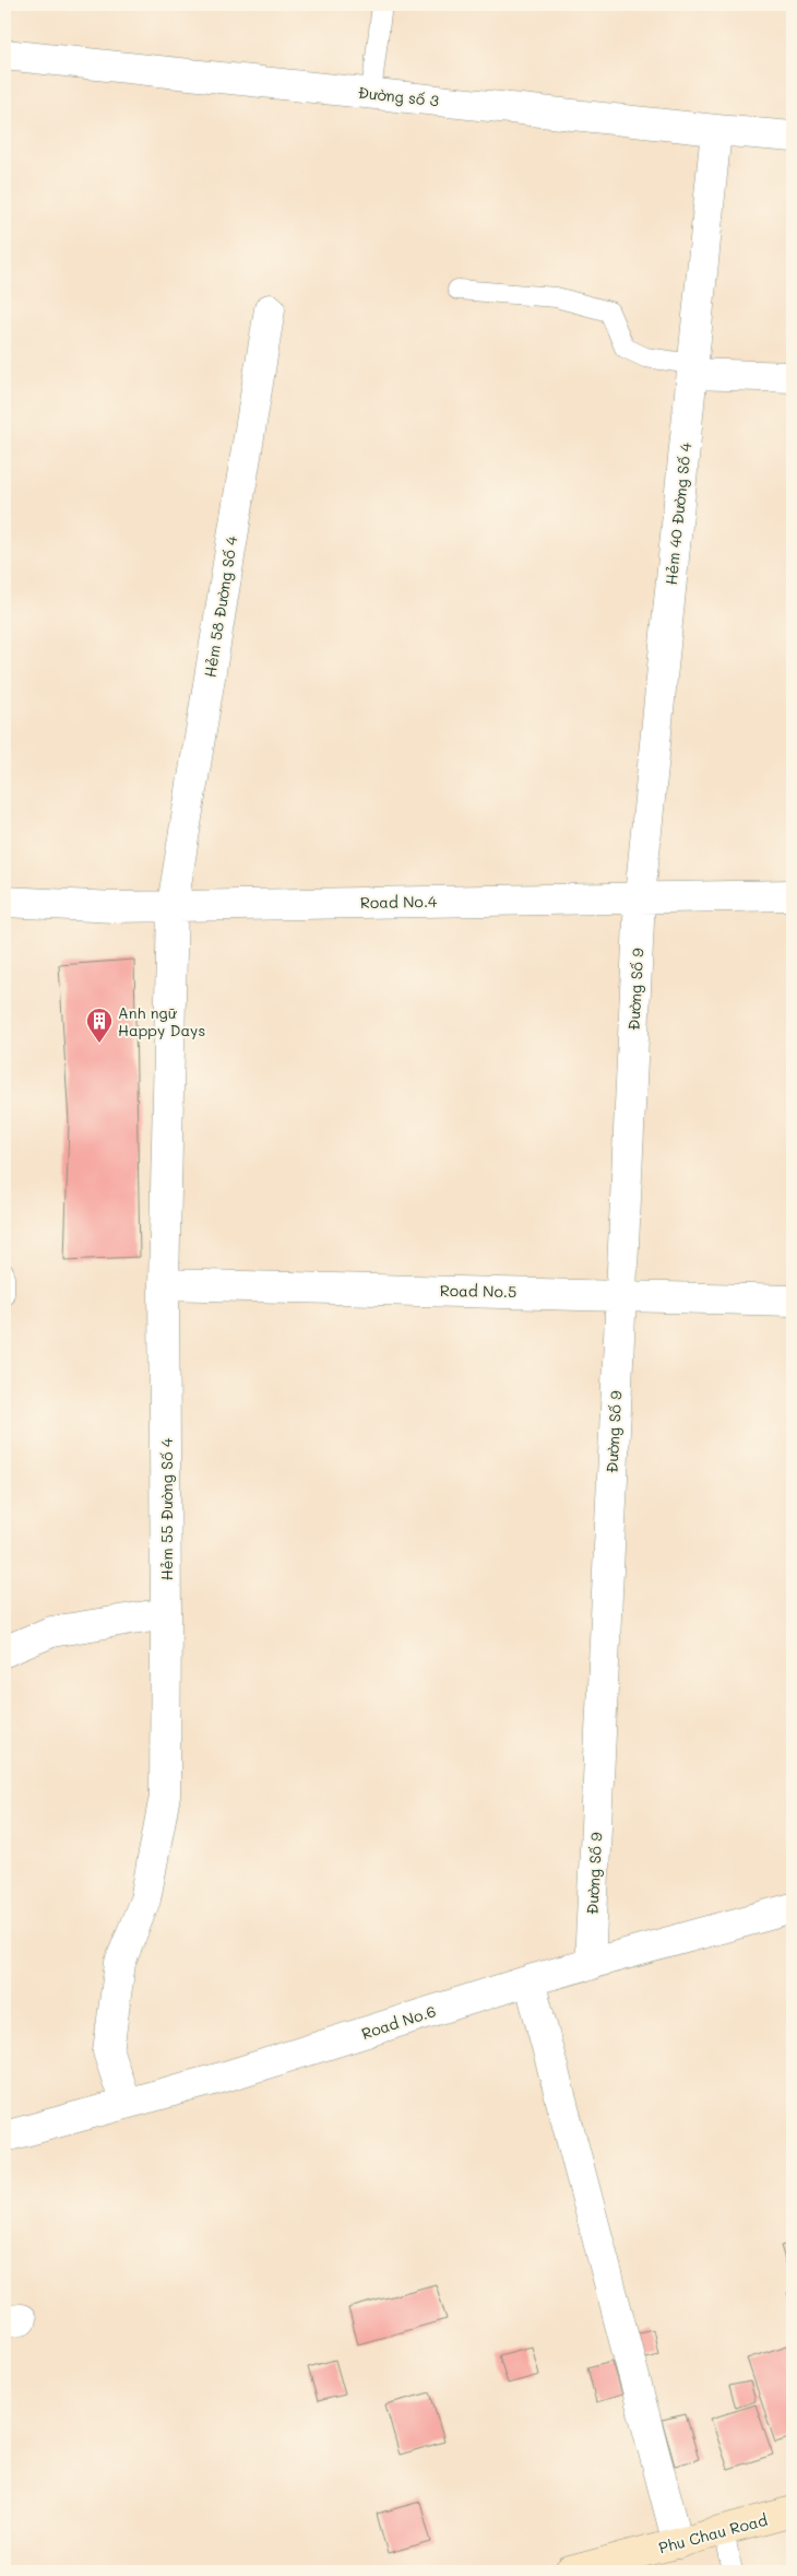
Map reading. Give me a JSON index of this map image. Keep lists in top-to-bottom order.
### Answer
{
  "streets": {
    "street": [
      "Đường số 3",
      "Hẻm 40 Đường Số 4",
      "Hẻm 58 Đường Số 4",
      "Road No.4",
      "Đường Số 9",
      "Road No.5",
      "Hẻm 55 Đường Số 4",
      "Road No.6",
      "Phu Chau Road"
    ]
  },
  "crossings": [
    ["Đường số 3", "Hẻm 40 Đường Số 4"],
    ["Hẻm 40 Đường Số 4", "Road No.4"],
    ["Hẻm 40 Đường Số 4", "Đường Số 9"],
    ["Hẻm 58 Đường Số 4", "Road No.4"],
    ["Hẻm 58 Đường Số 4", "Hẻm 55 Đường Số 4"],
    ["Road No.4", "Đường Số 9"],
    ["Road No.4", "Hẻm 55 Đường Số 4"],
    ["Đường Số 9", "Road No.5"],
    ["Đường Số 9", "Road No.6"],
    ["Road No.5", "Hẻm 55 Đường Số 4"],
    ["Hẻm 55 Đường Số 4", "Road No.6"]
  ],
  "places": {
    "building": ["Anh ngữ Happy Days"]
  }
}
